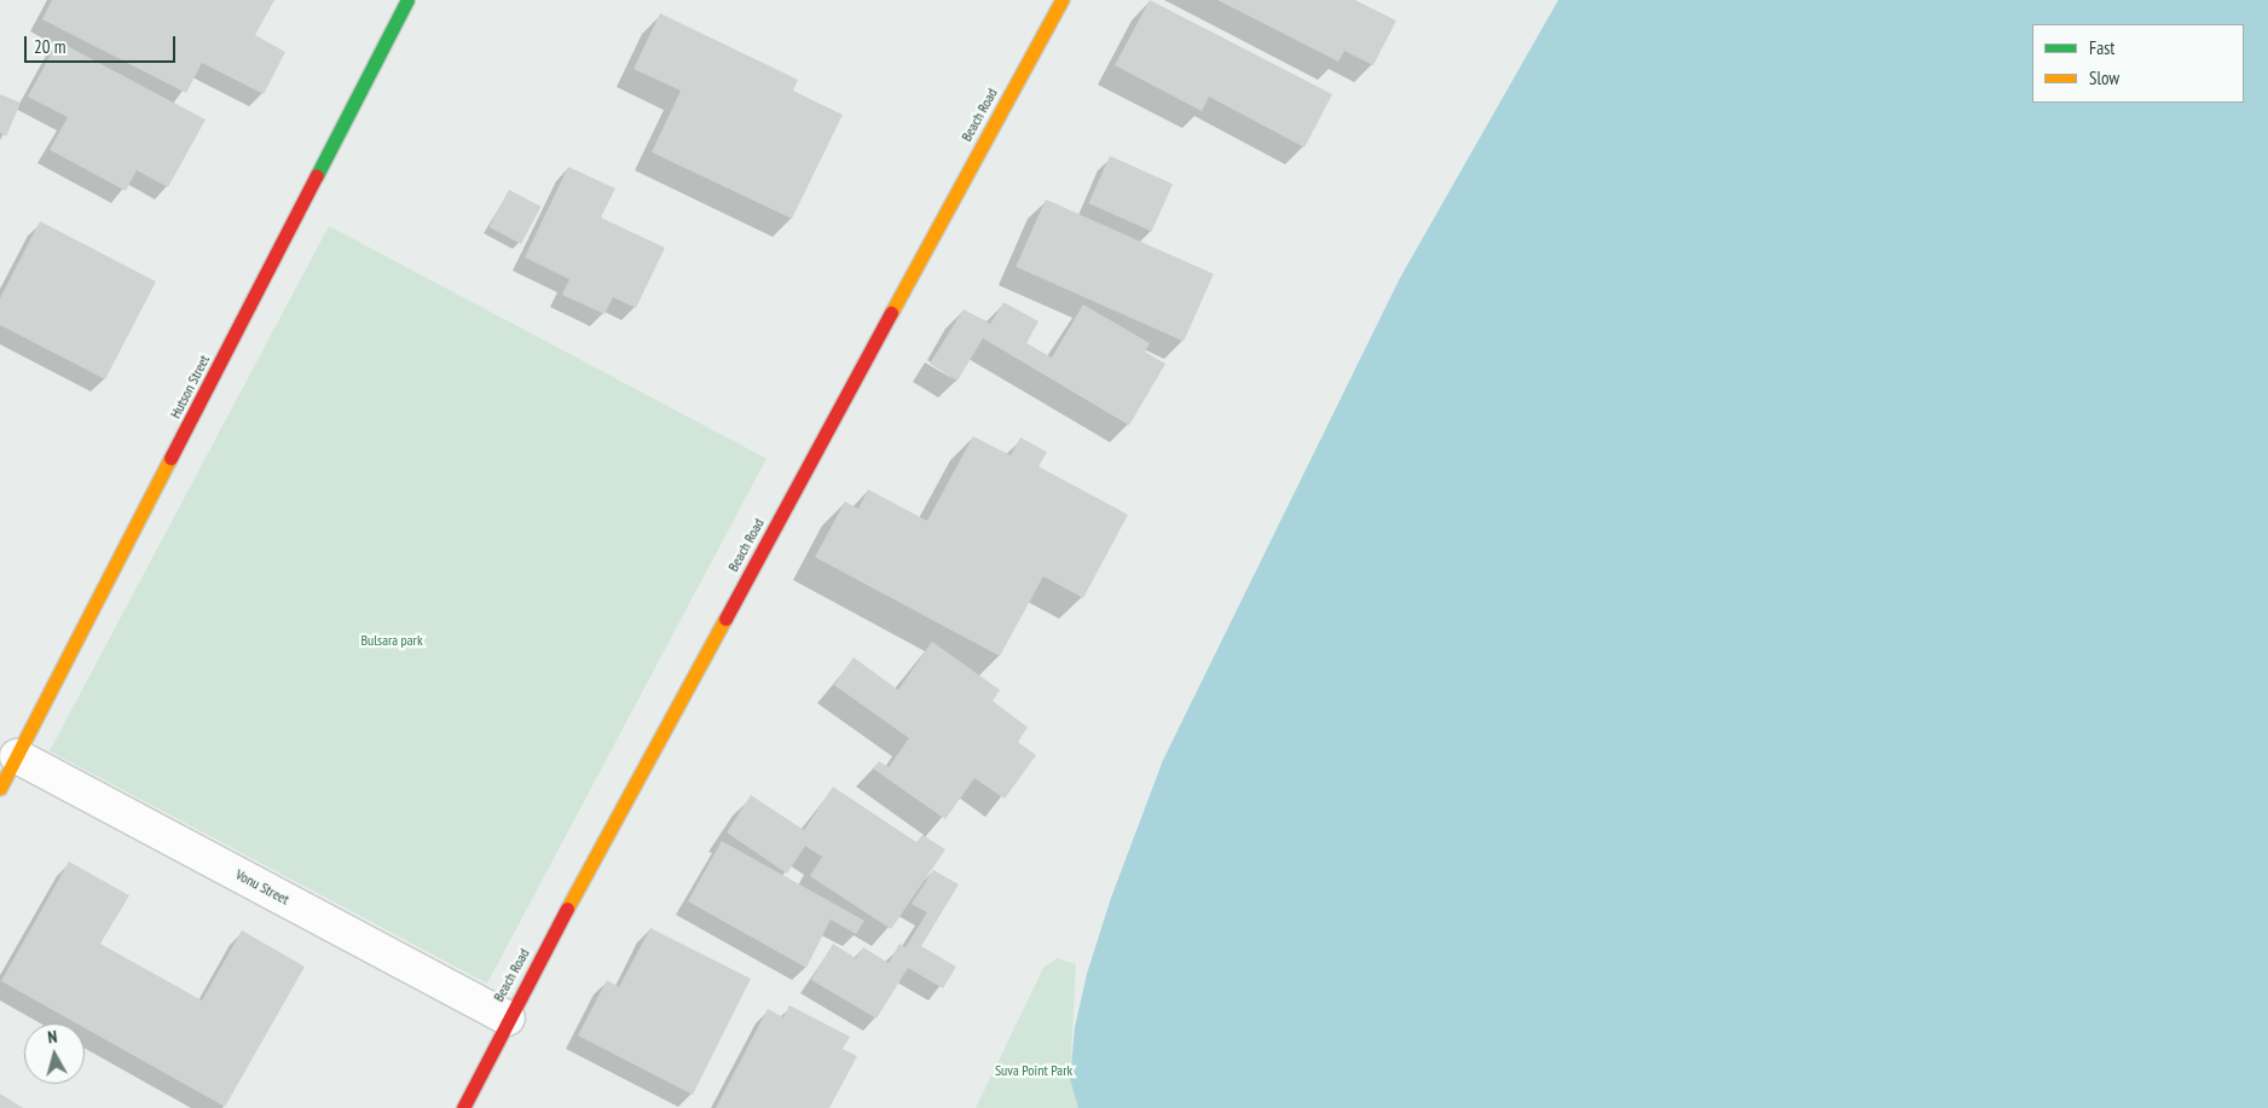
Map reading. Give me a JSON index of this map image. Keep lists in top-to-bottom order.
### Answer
{
  "streets": {
    "street": ["Beach Road", "Hutson Street", "Vonu Street"]
  },
  "crossings": [
    ["Beach Road", "Vonu Street"],
    ["Hutson Street", "Vonu Street"]
  ],
  "parks": ["Bulsara park", "Suva Point Park"],
  "legend": ["Fast", "Slow"],
  "scale_bar": "20 m",
  "north": "top"
}
